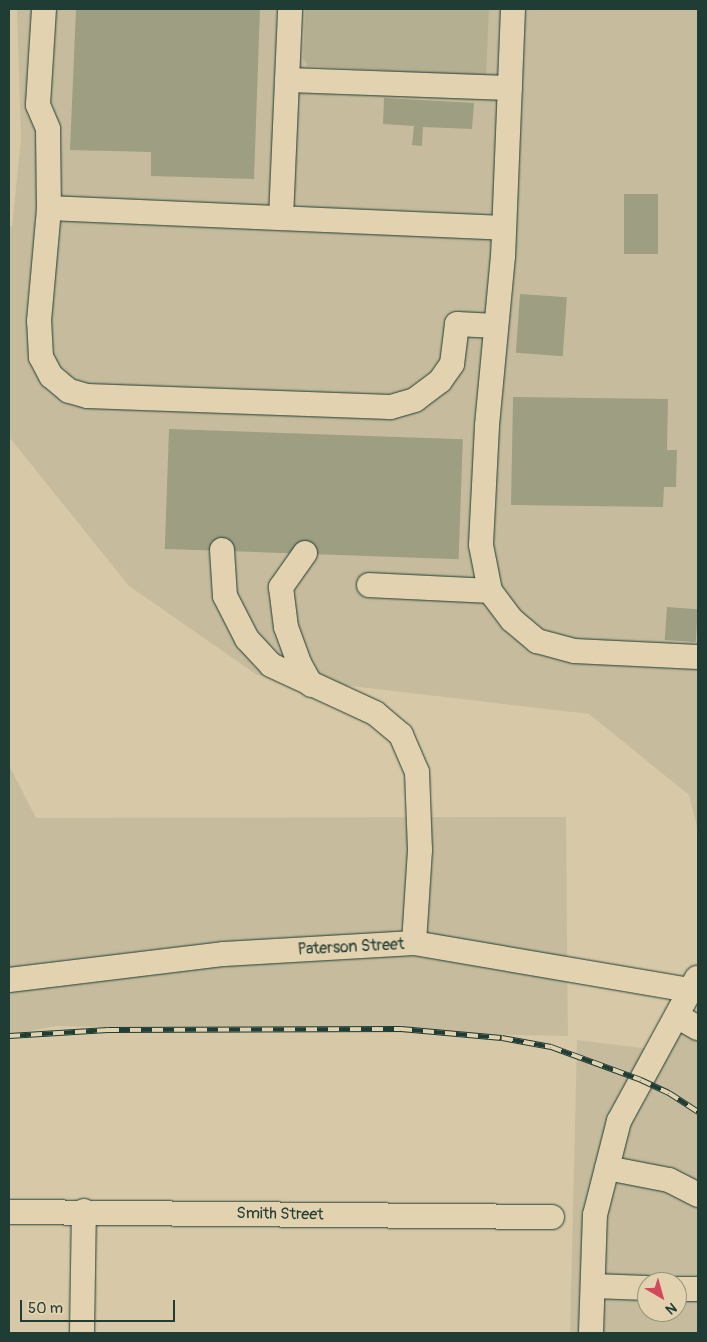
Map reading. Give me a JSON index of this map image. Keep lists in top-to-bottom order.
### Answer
{
  "streets": {
    "street": ["Paterson Street", "Smith Street"]
  },
  "scale_bar": "50 m",
  "north": "bottom right"
}
